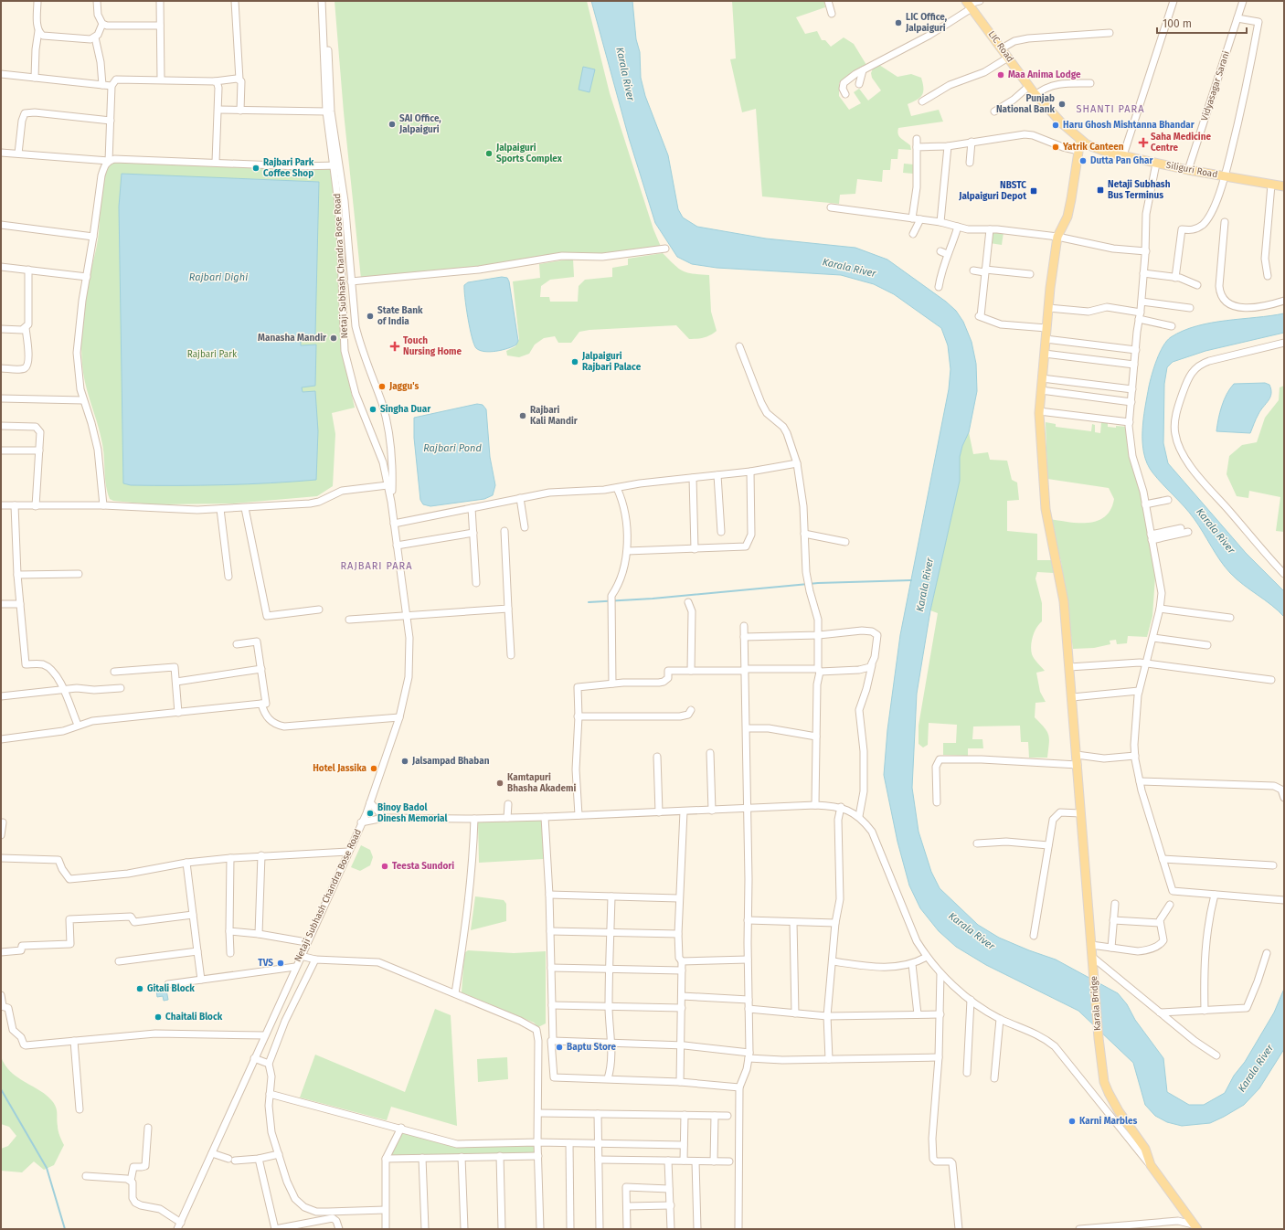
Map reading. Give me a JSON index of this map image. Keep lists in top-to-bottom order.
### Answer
{
  "streets": {
    "main road": ["LIC Road", "Siliguri Road", "Karala Bridge"],
    "street": ["Vidyasagar Sarani", "Netaji Subhash Chandra Bose Road"]
  },
  "crossings": [
    ["LIC Road", "Siliguri Road"],
    ["LIC Road", "Karala Bridge"],
    ["Vidyasagar Sarani", "Siliguri Road"],
    ["Siliguri Road", "Karala Bridge"]
  ],
  "districts": ["SHANTI PARA", "RAJBARI PARA"],
  "water": ["Karala River", "Rajbari Dighi", "Rajbari Pond"],
  "parks": ["Rajbari Park"],
  "places": {
    "other": [
      "LIC Office, Jalpaiguri",
      "Maa Anima Lodge",
      "Punjab National Bank",
      "SAI Office, Jalpaiguri",
      "Haru Ghosh Mishtanna Bhandar",
      "Yatrik Canteen",
      "Jalpaiguri Sports Complex",
      "Dutta Pan Ghar",
      "Rajbari Park Coffee Shop",
      "State Bank of India",
      "Manasha Mandir",
      "Jalpaiguri Rajbari Palace",
      "Jaggu's",
      "Singha Duar",
      "Rajbari Kali Mandir",
      "Jalsampad Bhaban",
      "Hotel Jassika",
      "Kamtapuri Bhasha Akademi",
      "Binoy Badol Dinesh Memorial",
      "Teesta Sundori",
      "TVS",
      "Gitali Block",
      "Chaitali Block",
      "Baptu Store",
      "Karni Marbles"
    ],
    "health": ["Saha Medicine Centre", "Touch Nursing Home"],
    "transit": ["Netaji Subhash Bus Terminus", "NBSTC Jalpaiguri Depot"]
  },
  "scale_bar": "100 m"
}
